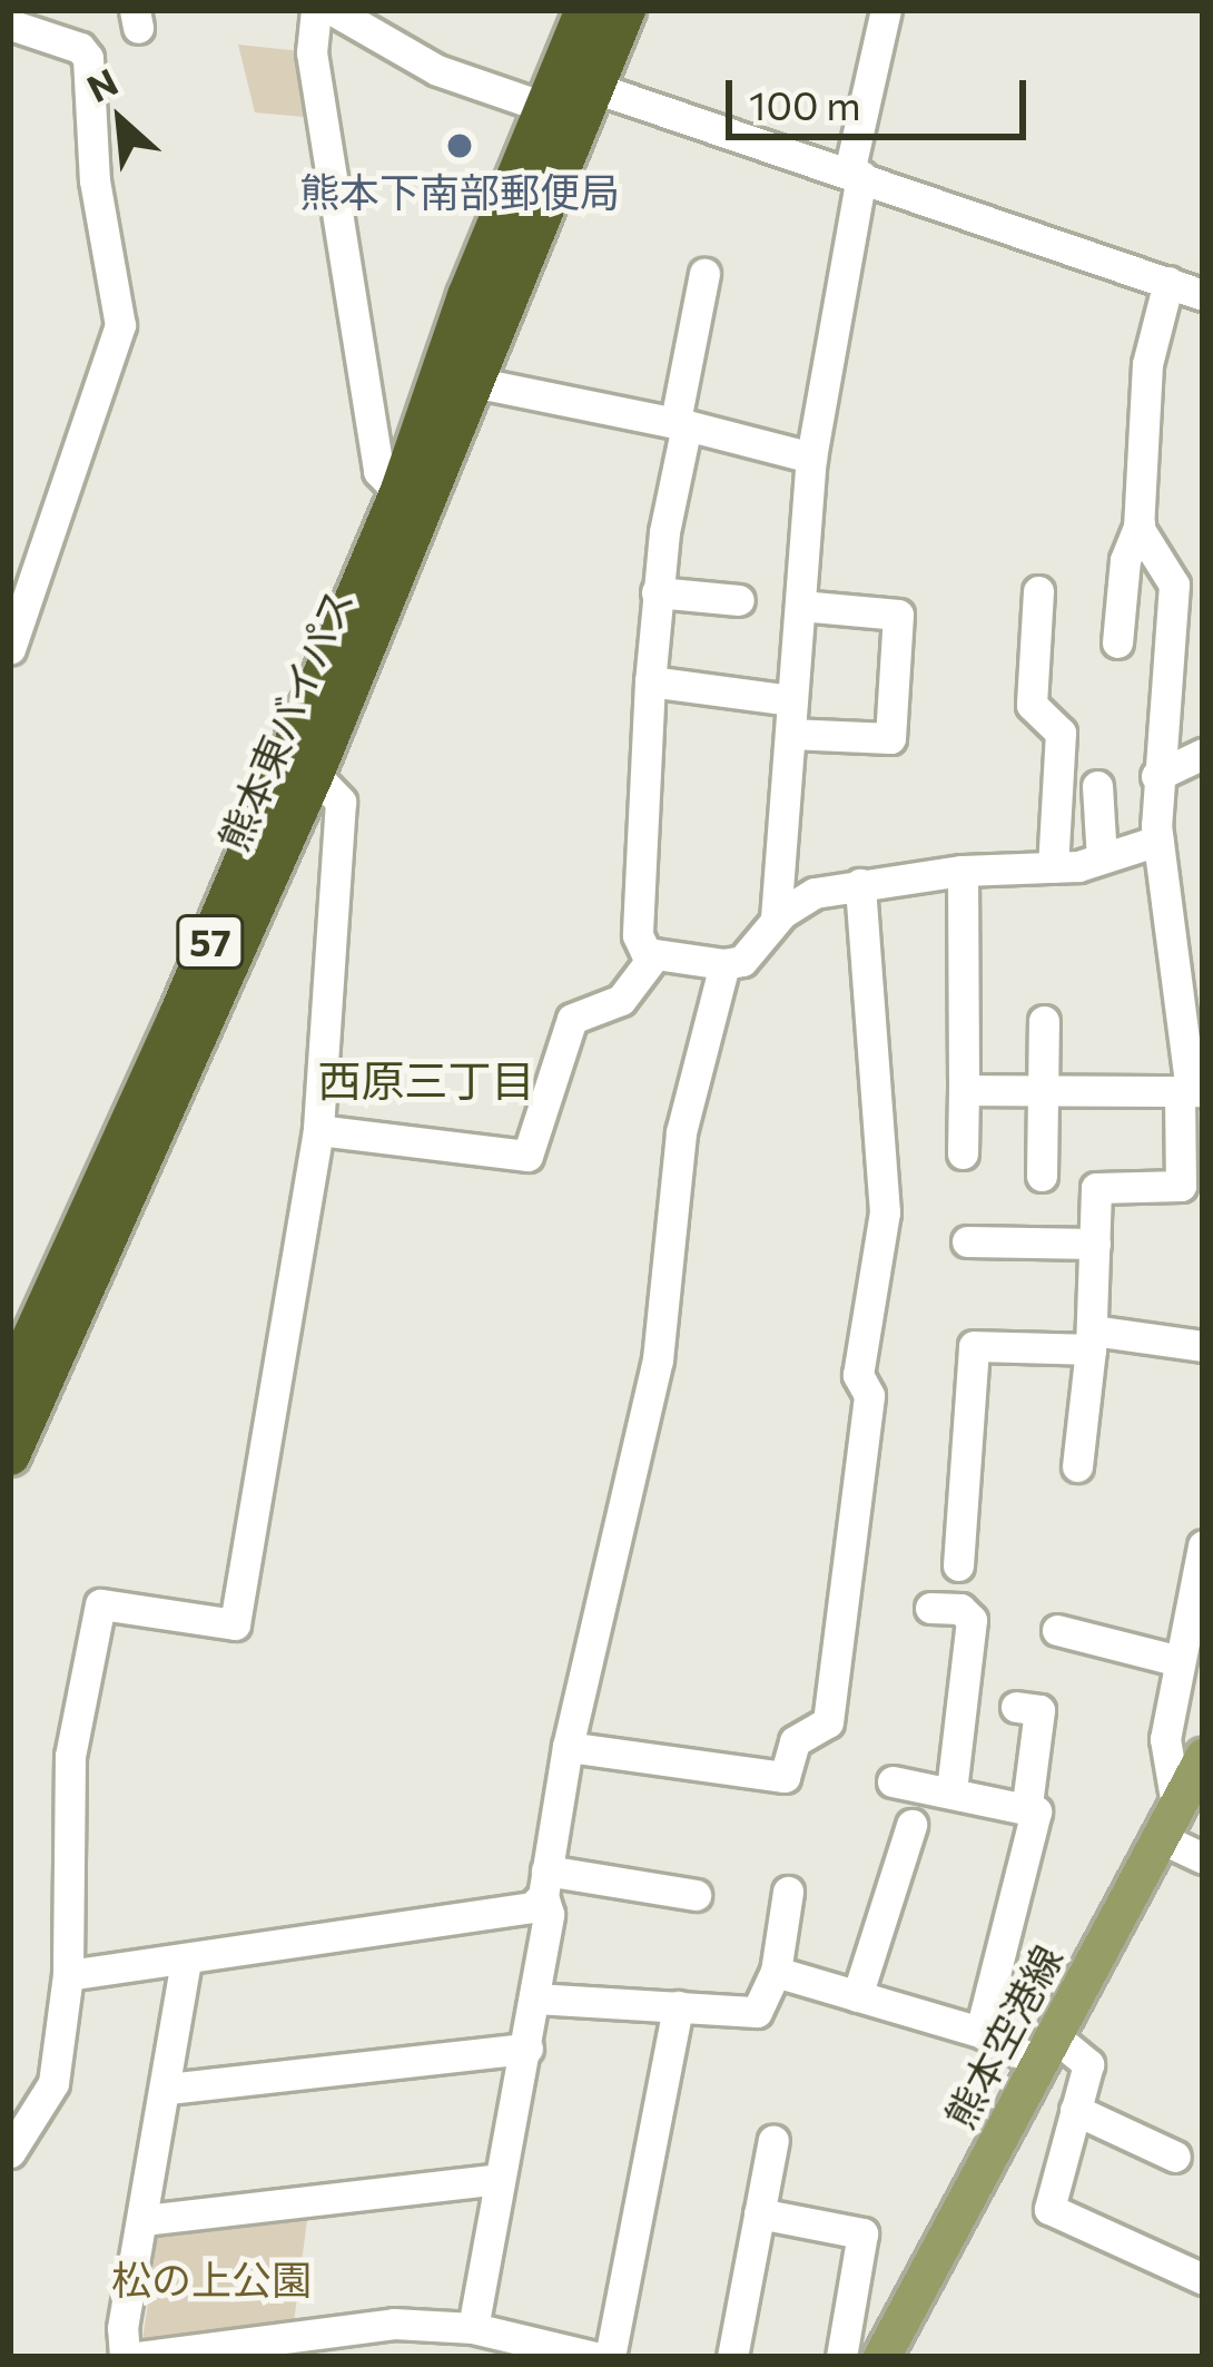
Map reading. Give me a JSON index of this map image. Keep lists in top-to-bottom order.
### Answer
{
  "streets": {
    "highway": ["熊本東バイパス", "57"],
    "main road": ["熊本空港線"]
  },
  "districts": ["西原三丁目"],
  "parks": ["松の上公園"],
  "places": ["熊本下南部郵便局"],
  "scale_bar": "100 m",
  "north": "top left"
}
